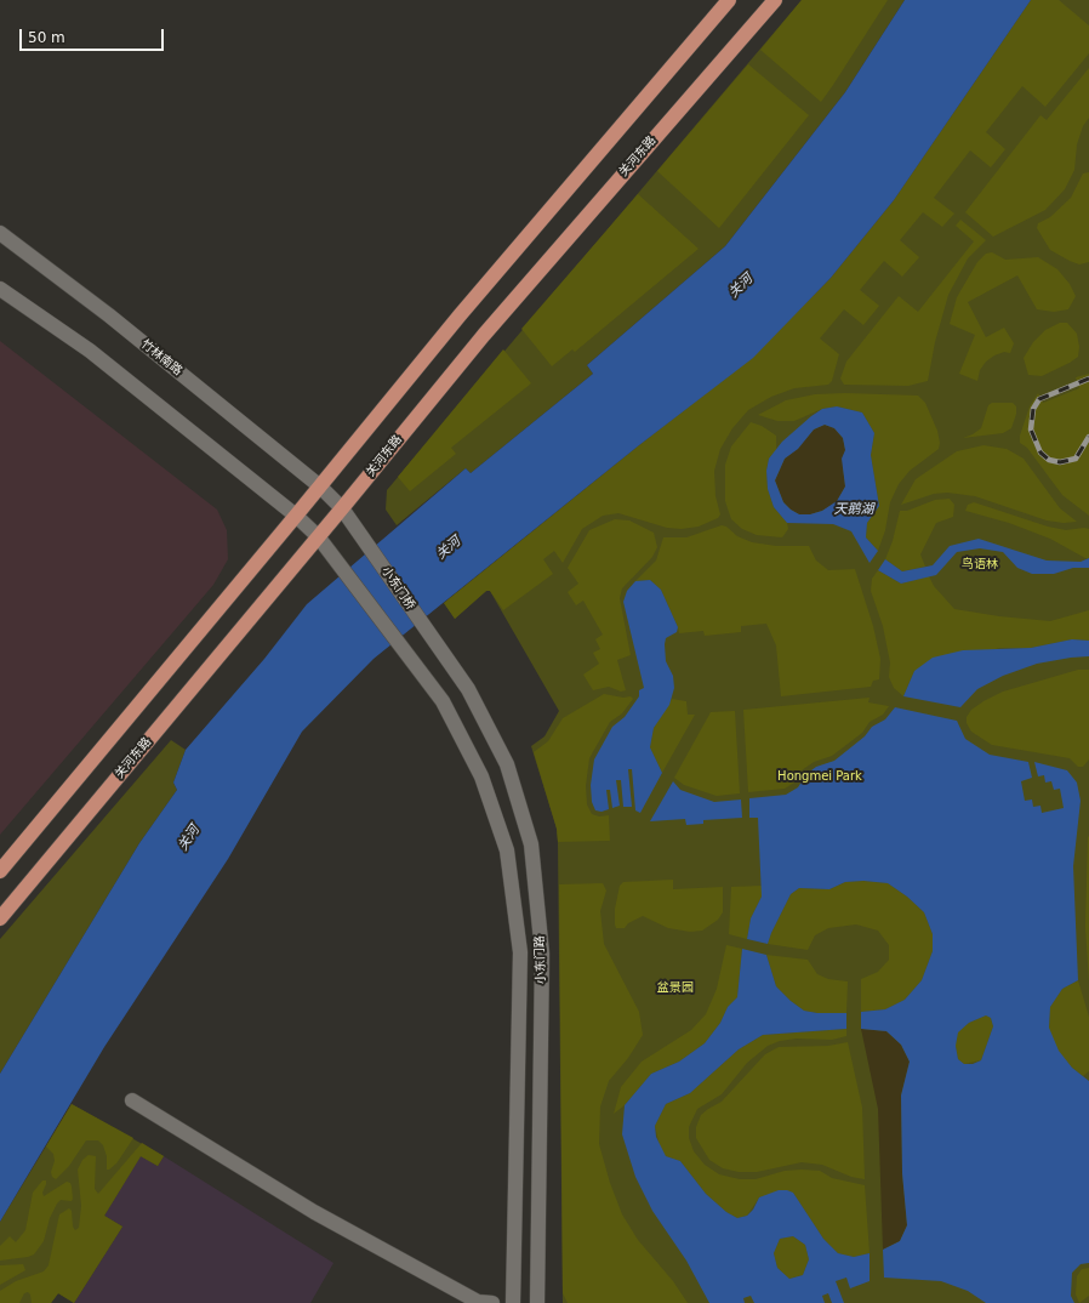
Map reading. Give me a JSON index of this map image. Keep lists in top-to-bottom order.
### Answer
{
  "streets": {
    "main road": [
      "关河东路",
      "竹林南路",
      "小东门桥",
      "小东门路"
    ]
  },
  "crossings": [
    ["关河东路", "小东门桥"],
    ["关河东路", "小东门路"],
    ["小东门桥", "小东门路"]
  ],
  "water": ["关河", "天鹅湖"],
  "parks": ["鸟语林", "Hongmei Park", "盆景园"],
  "scale_bar": "50 m"
}
